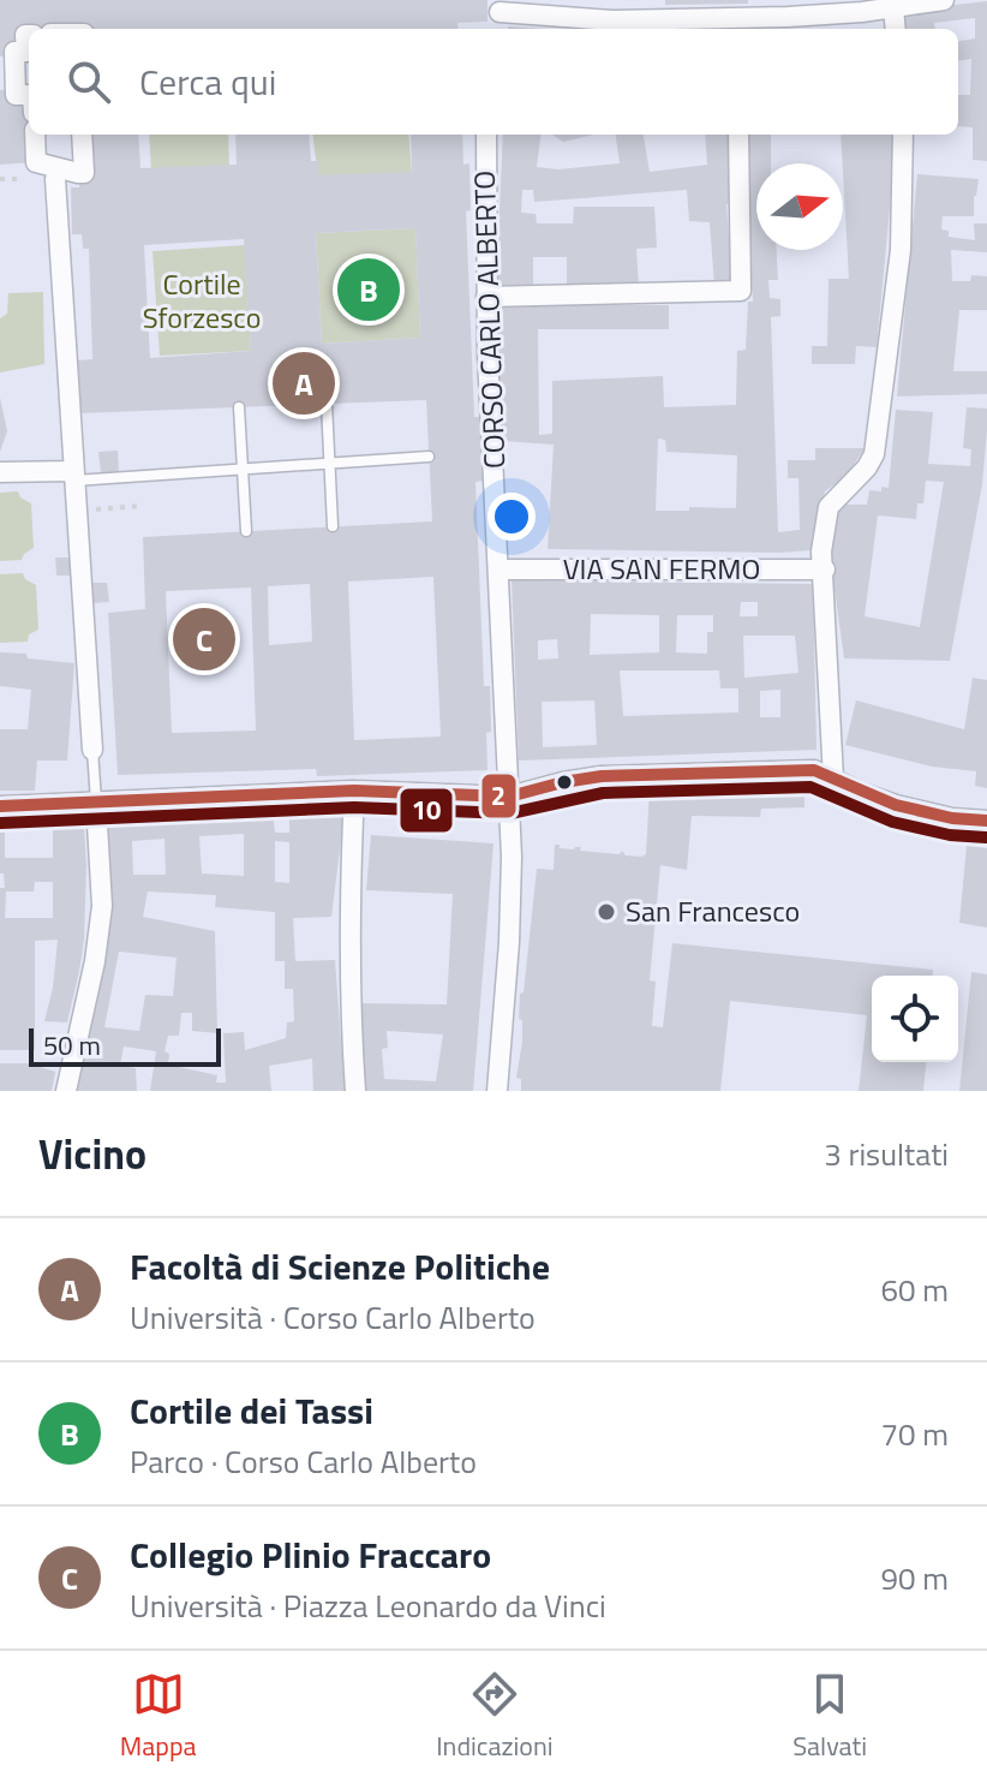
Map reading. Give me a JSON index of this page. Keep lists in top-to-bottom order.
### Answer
{
  "streets": {
    "street": ["CORSO CARLO ALBERTO", "VIA SAN FERMO"]
  },
  "crossings": [
    ["CORSO CARLO ALBERTO", "VIA SAN FERMO"]
  ],
  "parks": ["Cortile Sforzesco"],
  "places": ["San Francesco"],
  "lines": ["transit line 2", "transit line 10"],
  "scale_bar": "50 m",
  "north": "right",
  "page": {
    "search": "Cerca qui",
    "pins": ["B", "A", "C"],
    "scale": "50 m",
    "heading": ["Vicino", "3 risultati"],
    "list": [
      {
        "mark": "A",
        "name": "Facoltà di Scienze Politiche",
        "note": "Università · Corso Carlo Alberto",
        "value": "60 m"
      },
      {
        "mark": "B",
        "name": "Cortile dei Tassi",
        "note": "Parco · Corso Carlo Alberto",
        "value": "70 m"
      },
      {
        "mark": "C",
        "name": "Collegio Plinio Fraccaro",
        "note": "Università · Piazza Leonardo da Vinci",
        "value": "90 m"
      }
    ],
    "nav": ["Mappa", "Indicazioni", "Salvati"]
  }
}
